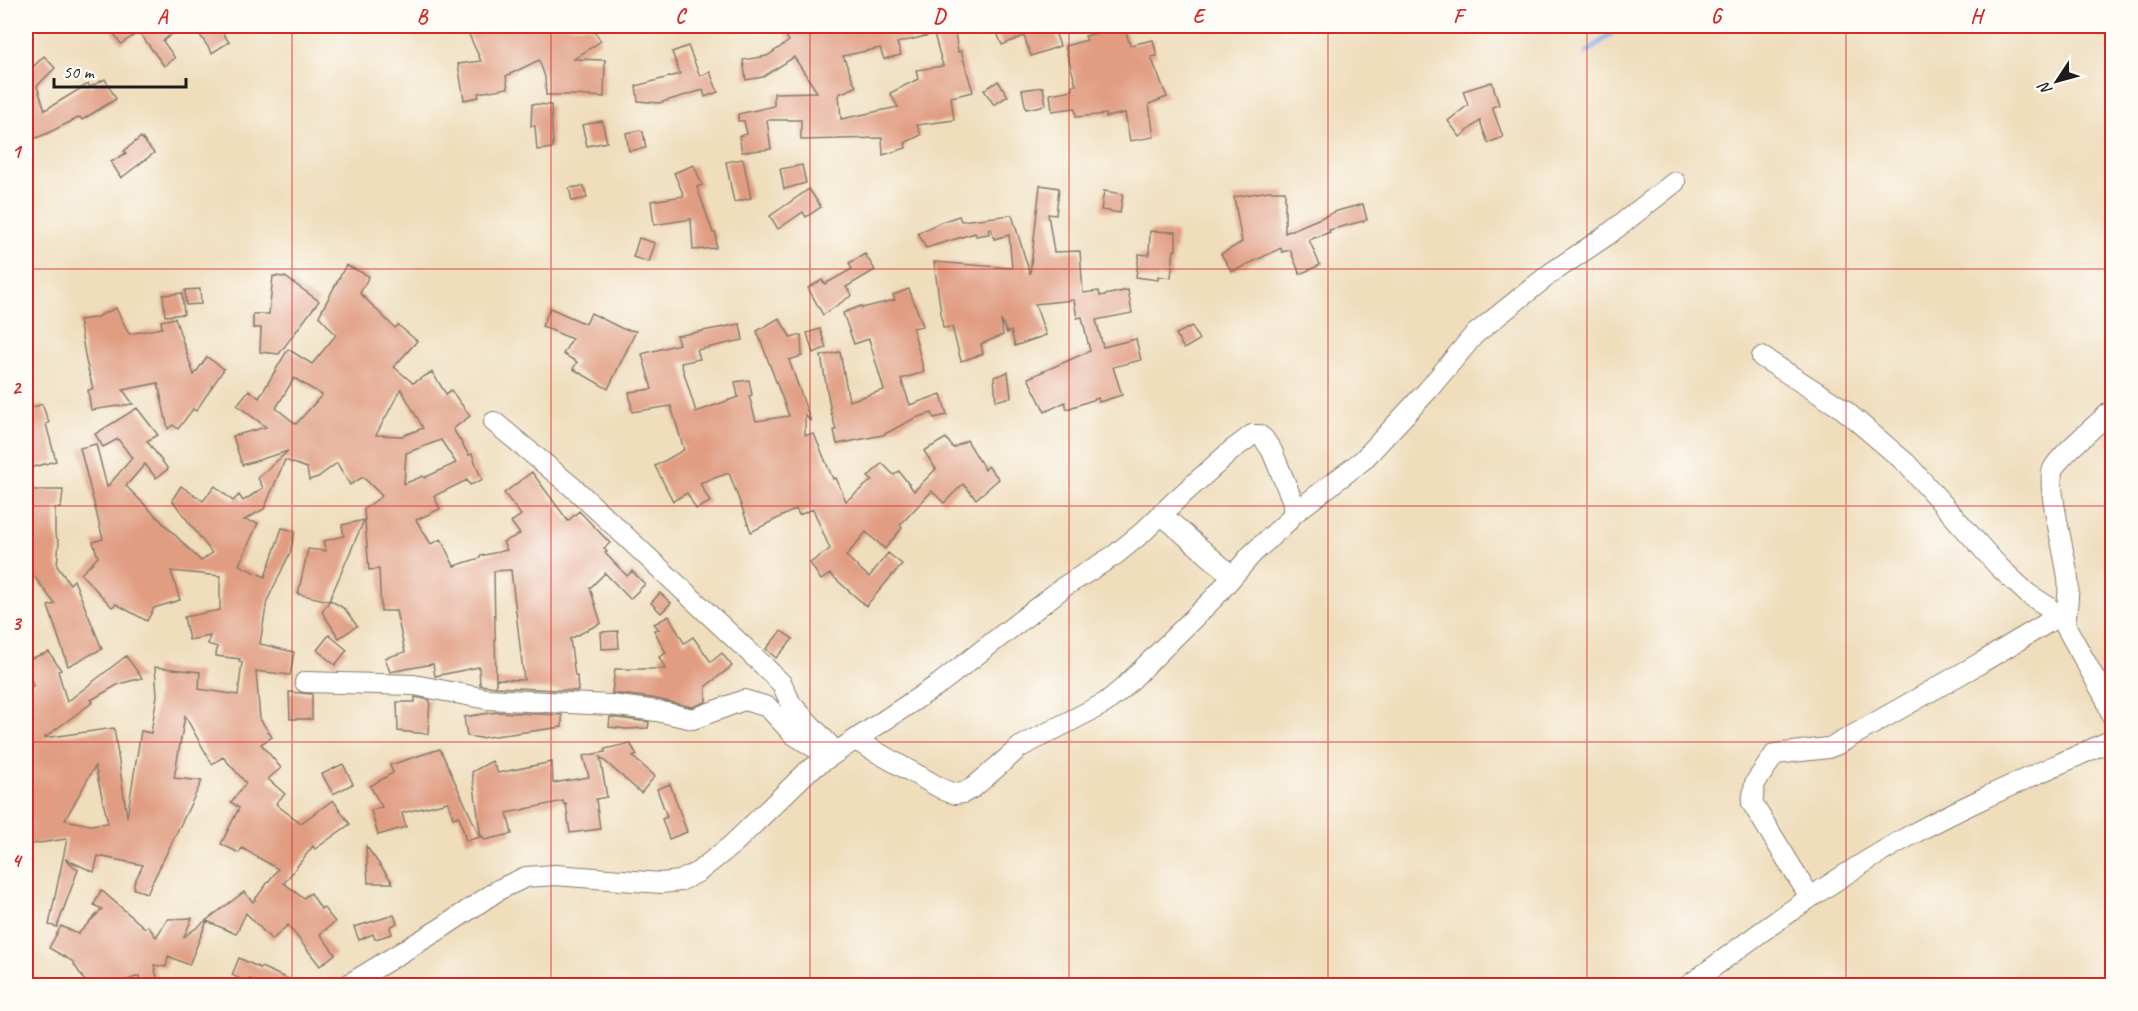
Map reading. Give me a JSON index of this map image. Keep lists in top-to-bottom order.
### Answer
{
  "scale_bar": "50 m",
  "north": "bottom left",
  "grid": {
    "columns": [
      "A",
      "B",
      "C",
      "D",
      "E",
      "F",
      "G",
      "H"
    ],
    "rows": [
      "1",
      "2",
      "3",
      "4"
    ]
  }
}
